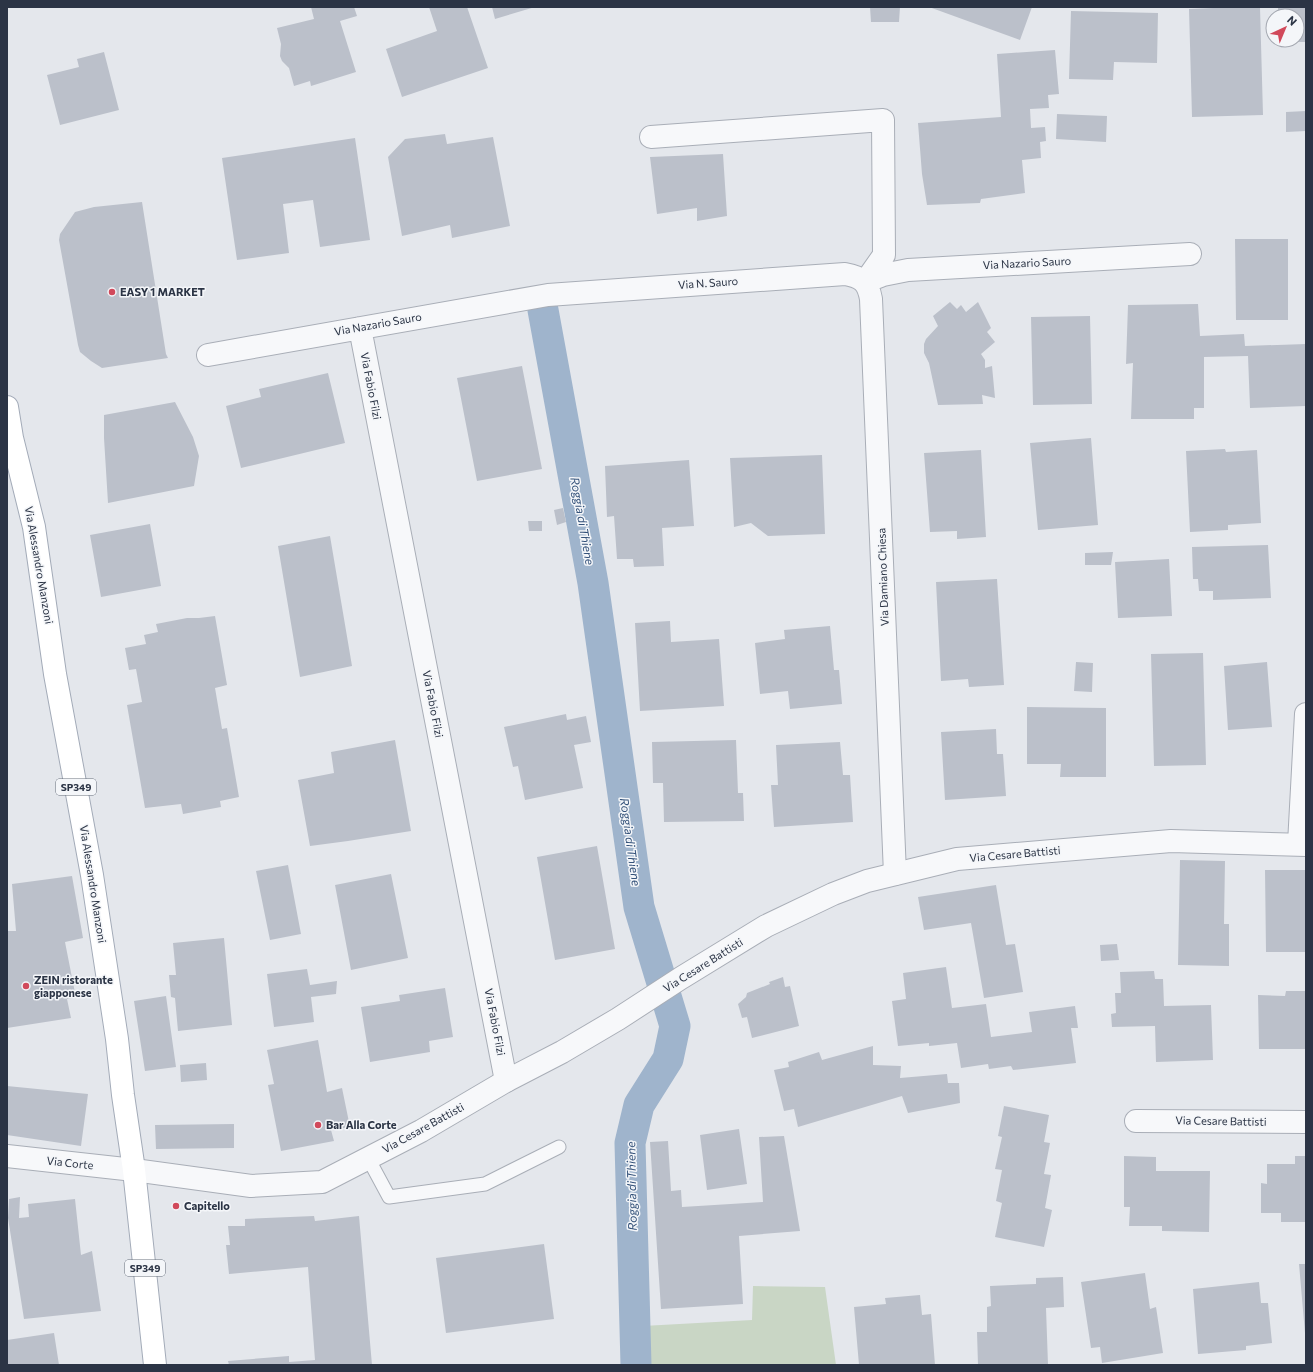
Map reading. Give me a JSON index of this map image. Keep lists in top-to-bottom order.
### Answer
{
  "streets": {
    "main road": ["Via Alessandro Manzoni", "SP349"],
    "street": [
      "Via Nazario Sauro",
      "Via N. Sauro",
      "Via Fabio Filzi",
      "Via Damiano Chiesa",
      "Via Cesare Battisti",
      "Via Corte"
    ]
  },
  "crossings": [
    ["Via Nazario Sauro", "Via N. Sauro"],
    ["Via Nazario Sauro", "Via Fabio Filzi"],
    ["Via Nazario Sauro", "Via Damiano Chiesa"],
    ["Via N. Sauro", "Via Damiano Chiesa"],
    ["Via Fabio Filzi", "Via Cesare Battisti"],
    ["Via Alessandro Manzoni", "Via Cesare Battisti"],
    ["Via Alessandro Manzoni", "Via Corte"],
    ["Via Damiano Chiesa", "Via Cesare Battisti"],
    ["Via Cesare Battisti", "Via Corte"]
  ],
  "water": ["Roggia di Thiene"],
  "places": [
    "EASY 1 MARKET",
    "ZEIN ristorante giapponese",
    "Bar Alla Corte",
    "Capitello"
  ],
  "north": "top right"
}
